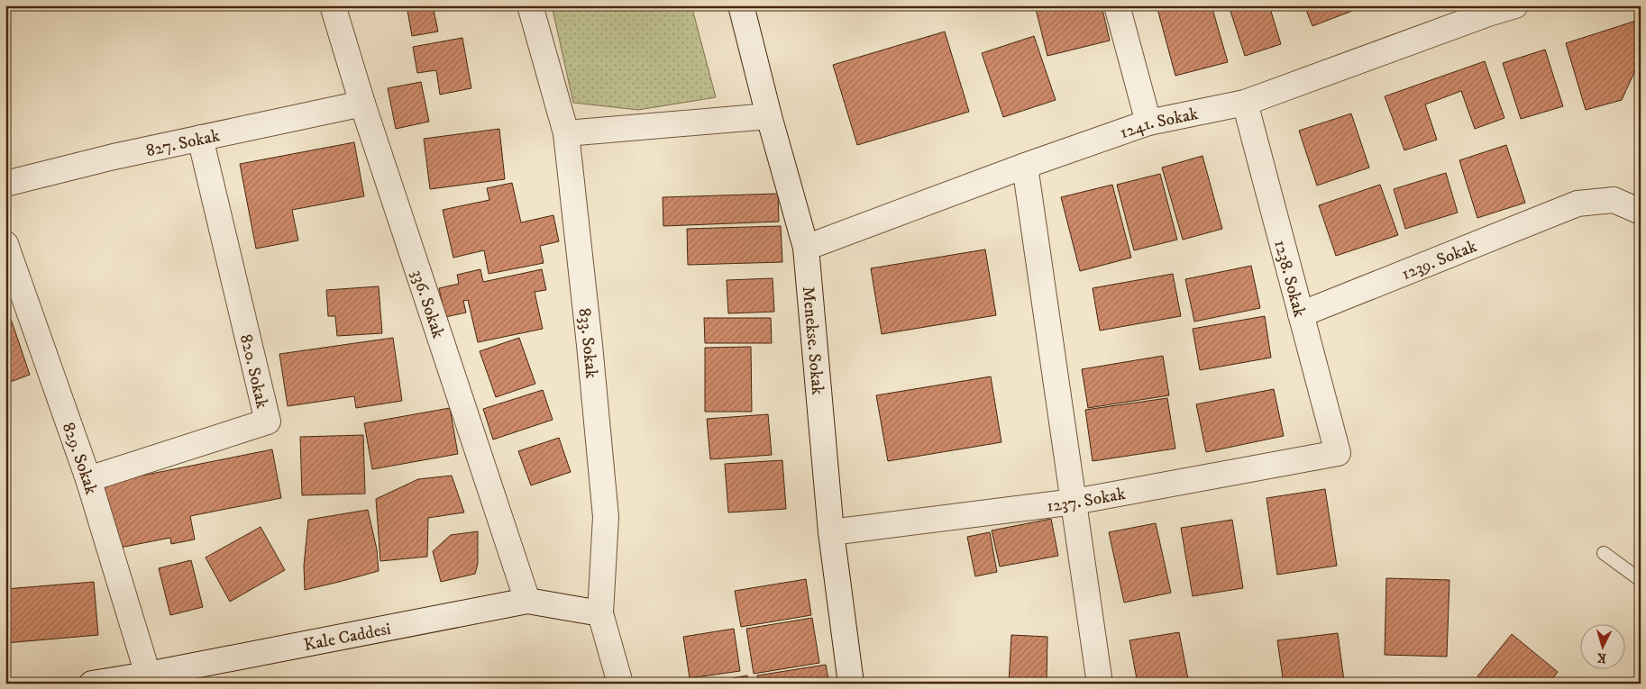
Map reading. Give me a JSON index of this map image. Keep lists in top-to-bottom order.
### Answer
{
  "streets": {
    "street": [
      "1241. Sokak",
      "827. Sokak",
      "1239. Sokak",
      "1238. Sokak",
      "336. Sokak",
      "Menekse. Sokak",
      "833. Sokak",
      "820. Sokak",
      "829. Sokak",
      "1237. Sokak",
      "Kale Caddesi"
    ]
  },
  "crossings": [
    ["1241. Sokak", "1238. Sokak"],
    ["1241. Sokak", "Menekse. Sokak"],
    ["827. Sokak", "336. Sokak"],
    ["827. Sokak", "820. Sokak"],
    ["1239. Sokak", "1238. Sokak"],
    ["1238. Sokak", "1237. Sokak"],
    ["336. Sokak", "Kale Caddesi"],
    ["Menekse. Sokak", "1237. Sokak"],
    ["833. Sokak", "Kale Caddesi"],
    ["820. Sokak", "829. Sokak"],
    ["829. Sokak", "Kale Caddesi"]
  ],
  "north": "bottom"
}
